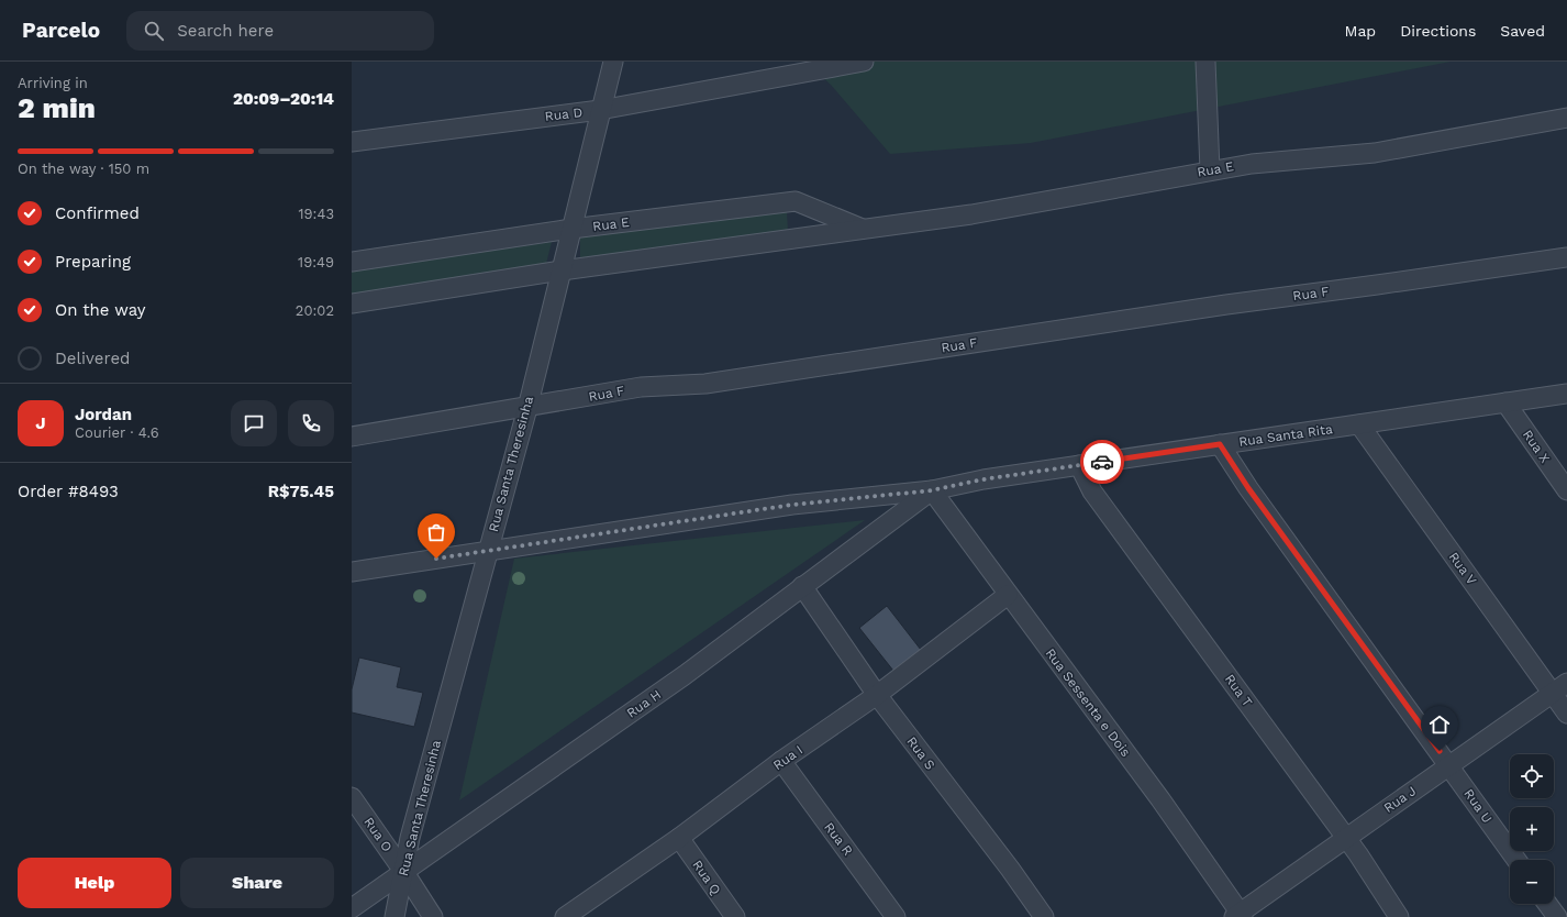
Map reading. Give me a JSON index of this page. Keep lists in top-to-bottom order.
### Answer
{
  "streets": {
    "street": [
      "Rua D",
      "Rua E",
      "Rua F",
      "Rua Santa Rita",
      "Rua X",
      "Rua Santa Theresinha",
      "Rua V",
      "Rua T",
      "Rua Sessenta e Dois",
      "Rua H",
      "Rua S",
      "Rua I",
      "Rua J",
      "Rua U",
      "Rua O",
      "Rua R",
      "Rua Q"
    ]
  },
  "crossings": [
    ["Rua D", "Rua Santa Theresinha"],
    ["Rua E", "Rua Santa Theresinha"],
    ["Rua F", "Rua Santa Theresinha"],
    ["Rua Santa Rita", "Rua X"],
    ["Rua Santa Rita", "Rua Santa Theresinha"],
    ["Rua Santa Rita", "Rua V"],
    ["Rua Santa Rita", "Rua T"],
    ["Rua Santa Rita", "Rua Sessenta e Dois"],
    ["Rua Santa Rita", "Rua H"],
    ["Rua Santa Rita", "Rua U"],
    ["Rua Santa Theresinha", "Rua H"],
    ["Rua Santa Theresinha", "Rua O"],
    ["Rua V", "Rua J"],
    ["Rua T", "Rua J"],
    ["Rua Sessenta e Dois", "Rua H"],
    ["Rua Sessenta e Dois", "Rua I"],
    ["Rua Sessenta e Dois", "Rua J"],
    ["Rua H", "Rua S"],
    ["Rua H", "Rua O"],
    ["Rua S", "Rua I"],
    ["Rua I", "Rua R"],
    ["Rua I", "Rua Q"],
    ["Rua J", "Rua U"]
  ],
  "page": {
    "header": "Parcelo",
    "search": "Search here",
    "nav": ["Map", "Directions", "Saved"],
    "heading": ["2 min", "Arriving in", "20:09–20:14"],
    "panel": [
      "Jordan",
      "Courier · 4.6",
      "Order #8493",
      "R$75.45"
    ],
    "bar": "On the way · 150 m",
    "list": [
      ["Confirmed", "19:43"],
      ["Preparing", "19:49"],
      ["On the way", "20:02"],
      "Delivered"
    ],
    "round": "J",
    "map_buttons": ["+", "−"],
    "buttons": ["Help", "Share"]
  }
}
